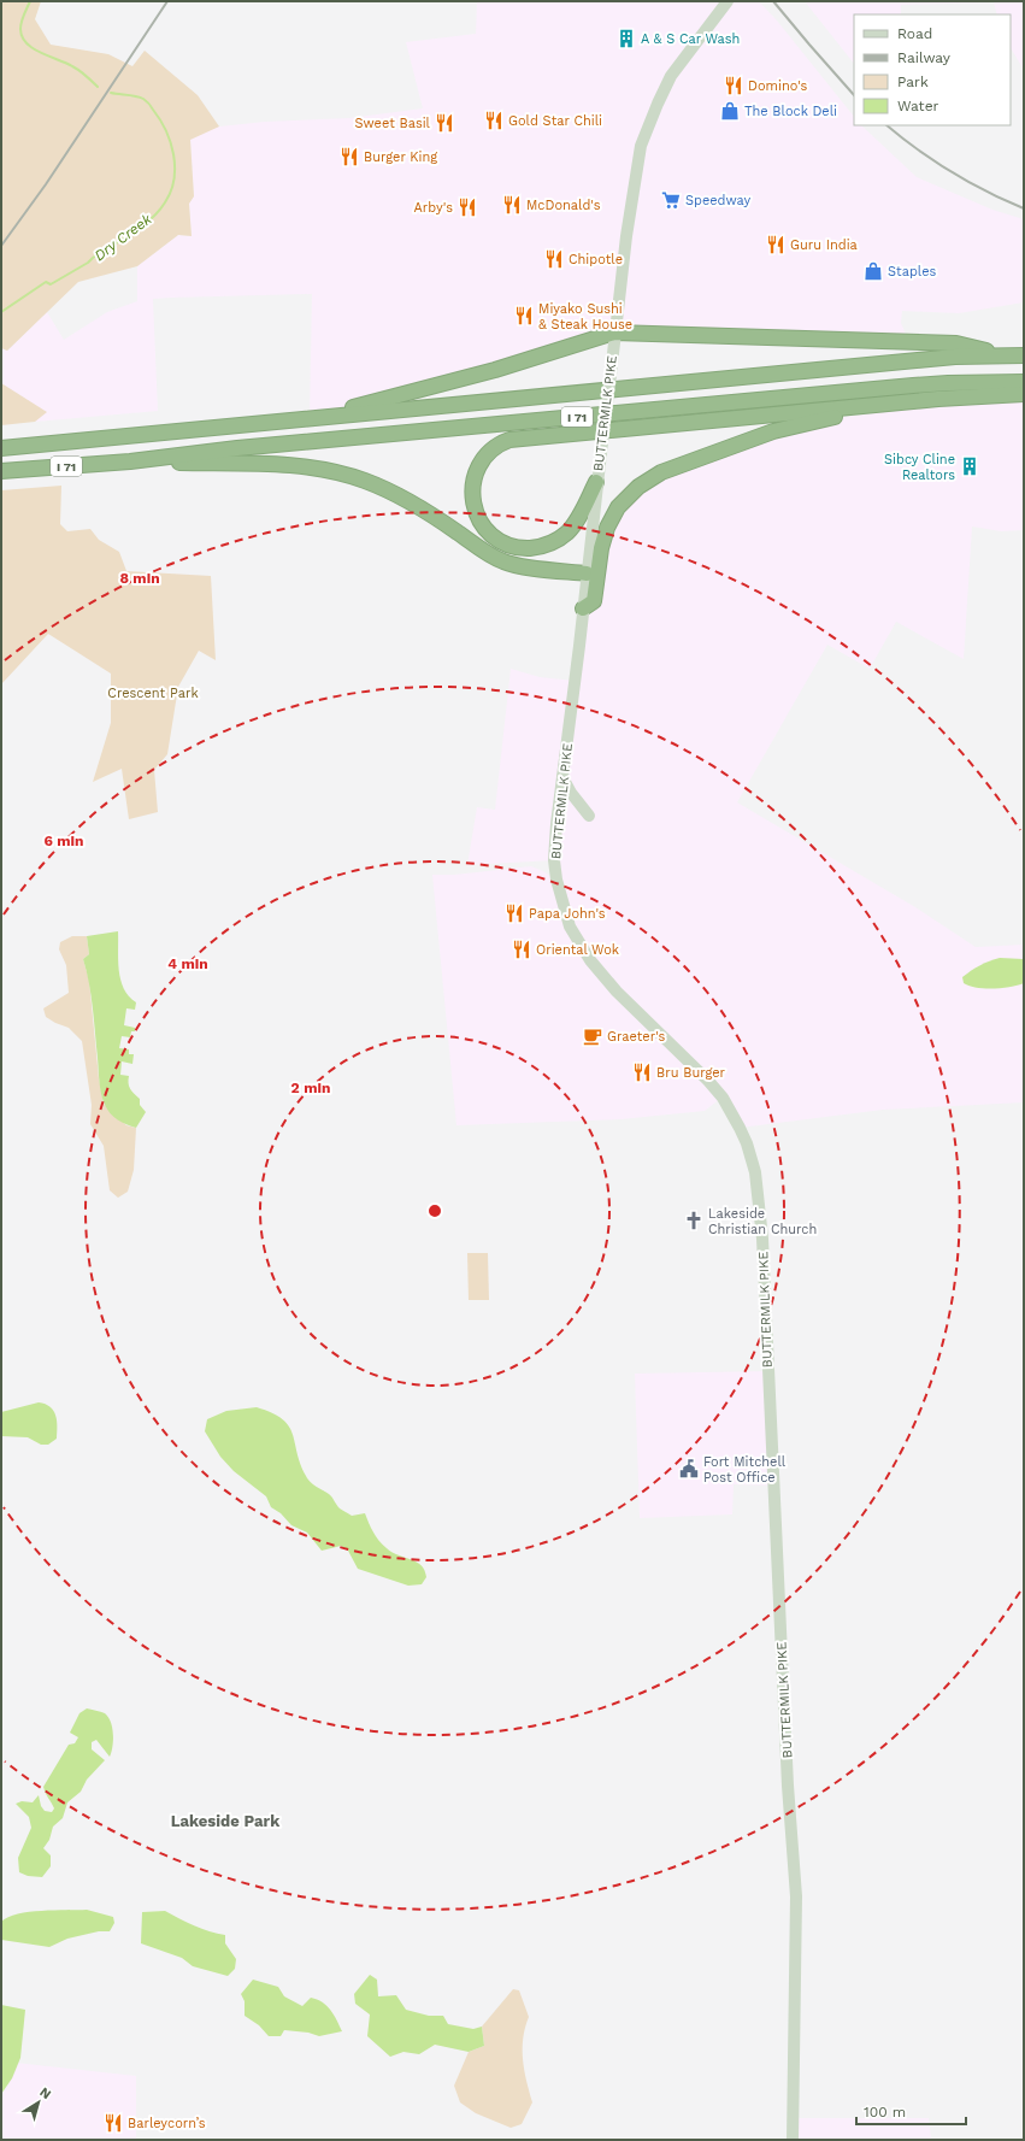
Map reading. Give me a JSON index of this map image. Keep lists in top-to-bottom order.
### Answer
{
  "streets": {
    "highway": ["I 71"],
    "main road": ["BUTTERMILK PIKE"]
  },
  "districts": ["Lakeside Park"],
  "water": ["Dry Creek"],
  "parks": ["Crescent Park"],
  "places": {
    "building": ["A & S Car Wash", "Sibcy Cline Realtors"],
    "restaurant": [
      "Domino's",
      "Gold Star Chili",
      "Sweet Basil",
      "Burger King",
      "McDonald's",
      "Arby's",
      "Guru India",
      "Chipotle",
      "Miyako Sushi & Steak House",
      "Papa John's",
      "Oriental Wok",
      "Bru Burger",
      "Barleycorn’s"
    ],
    "shop": ["The Block Deli", "Staples"],
    "supermarket": ["Speedway"],
    "cafe": ["Graeter's"],
    "church": ["Lakeside Christian Church"],
    "public building": ["Fort Mitchell Post Office"]
  },
  "legend": [
    "Road",
    "Railway",
    "Park",
    "Water"
  ],
  "scale_bar": "100 m",
  "north": "top right",
  "rings": [
    "8 min",
    "6 min",
    "4 min",
    "2 min"
  ]
}
